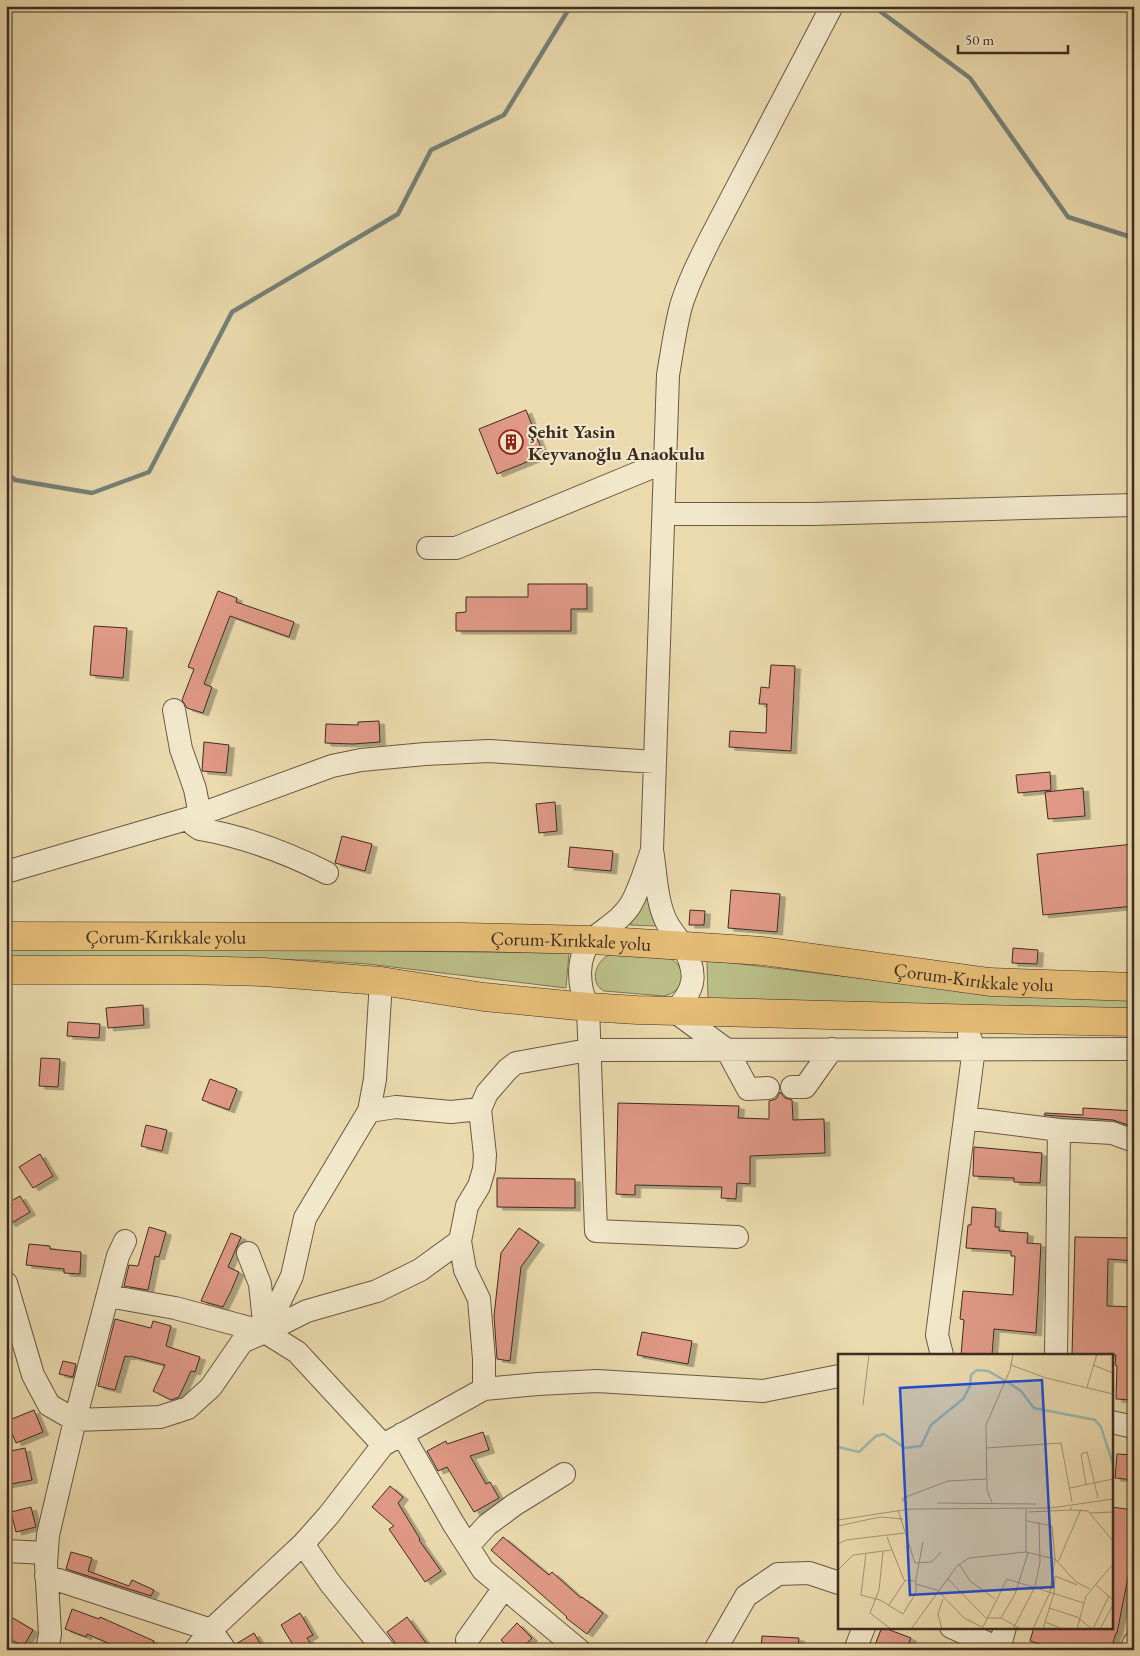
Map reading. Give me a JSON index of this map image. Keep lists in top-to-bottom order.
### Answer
{
  "streets": {
    "highway": ["Çorum-Kırıkkale yolu"]
  },
  "places": {
    "building": ["Şehit Yasin Keyvanoğlu Anaokulu"]
  },
  "scale_bar": "50 m"
}
